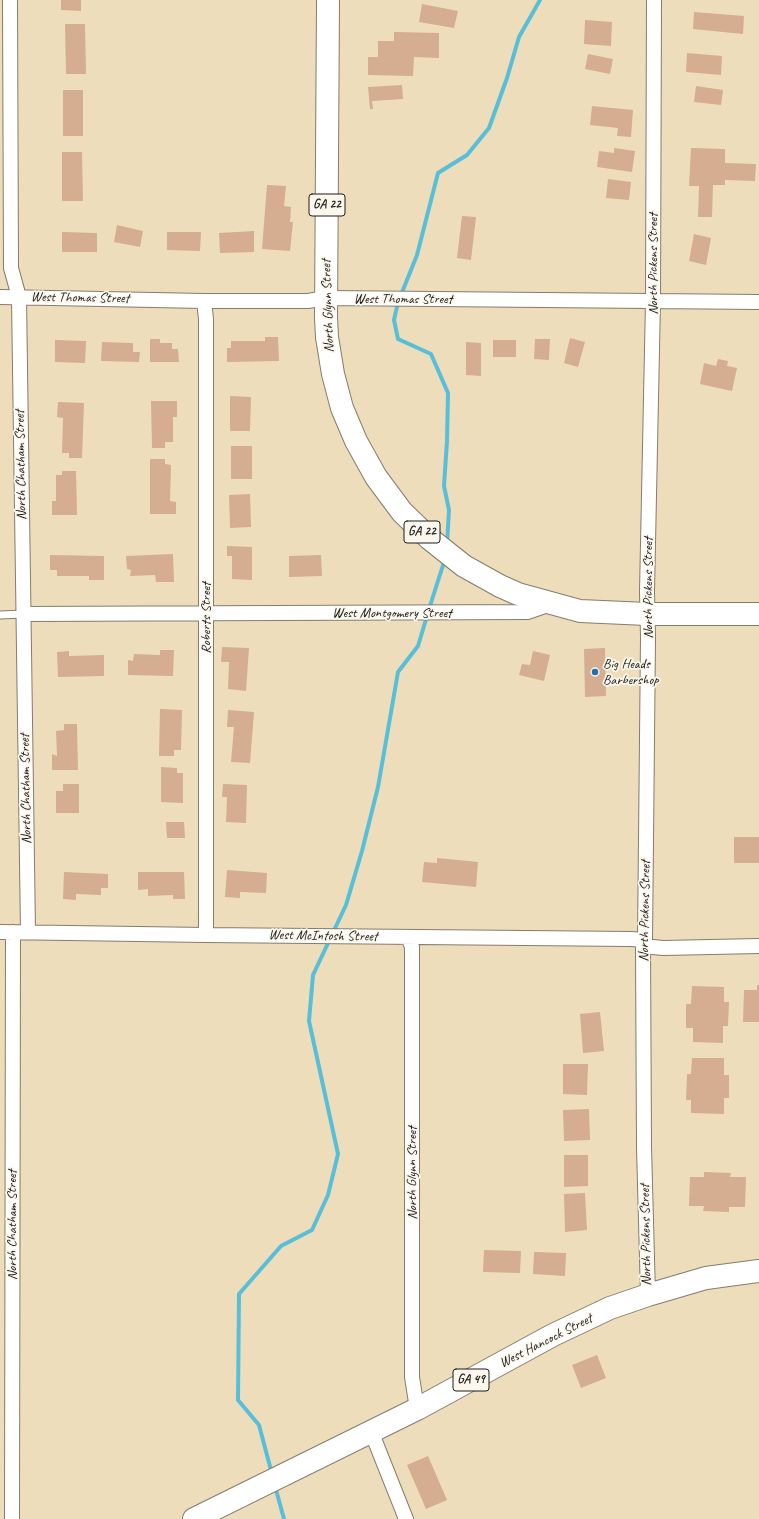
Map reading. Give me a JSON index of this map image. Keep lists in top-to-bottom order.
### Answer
{
  "streets": {
    "main road": [
      "GA 22",
      "North Glynn Street",
      "West Hancock Street",
      "GA 49"
    ],
    "street": [
      "North Pickens Street",
      "West Thomas Street",
      "North Chatham Street",
      "West Montgomery Street",
      "Roberts Street",
      "West McIntosh Street"
    ]
  },
  "crossings": [
    ["GA 22", "North Pickens Street"],
    ["GA 22", "North Glynn Street"],
    ["GA 22", "West Montgomery Street"],
    ["North Pickens Street", "West Thomas Street"],
    ["North Pickens Street", "West McIntosh Street"],
    ["North Pickens Street", "West Hancock Street"],
    ["West Thomas Street", "North Glynn Street"],
    ["West Thomas Street", "North Chatham Street"],
    ["West Thomas Street", "Roberts Street"],
    ["North Glynn Street", "West Montgomery Street"],
    ["North Glynn Street", "West McIntosh Street"],
    ["North Glynn Street", "West Hancock Street"],
    ["North Chatham Street", "West Montgomery Street"],
    ["North Chatham Street", "West McIntosh Street"],
    ["West Montgomery Street", "Roberts Street"],
    ["Roberts Street", "West McIntosh Street"]
  ],
  "places": ["Big Heads Barbershop"]
}
